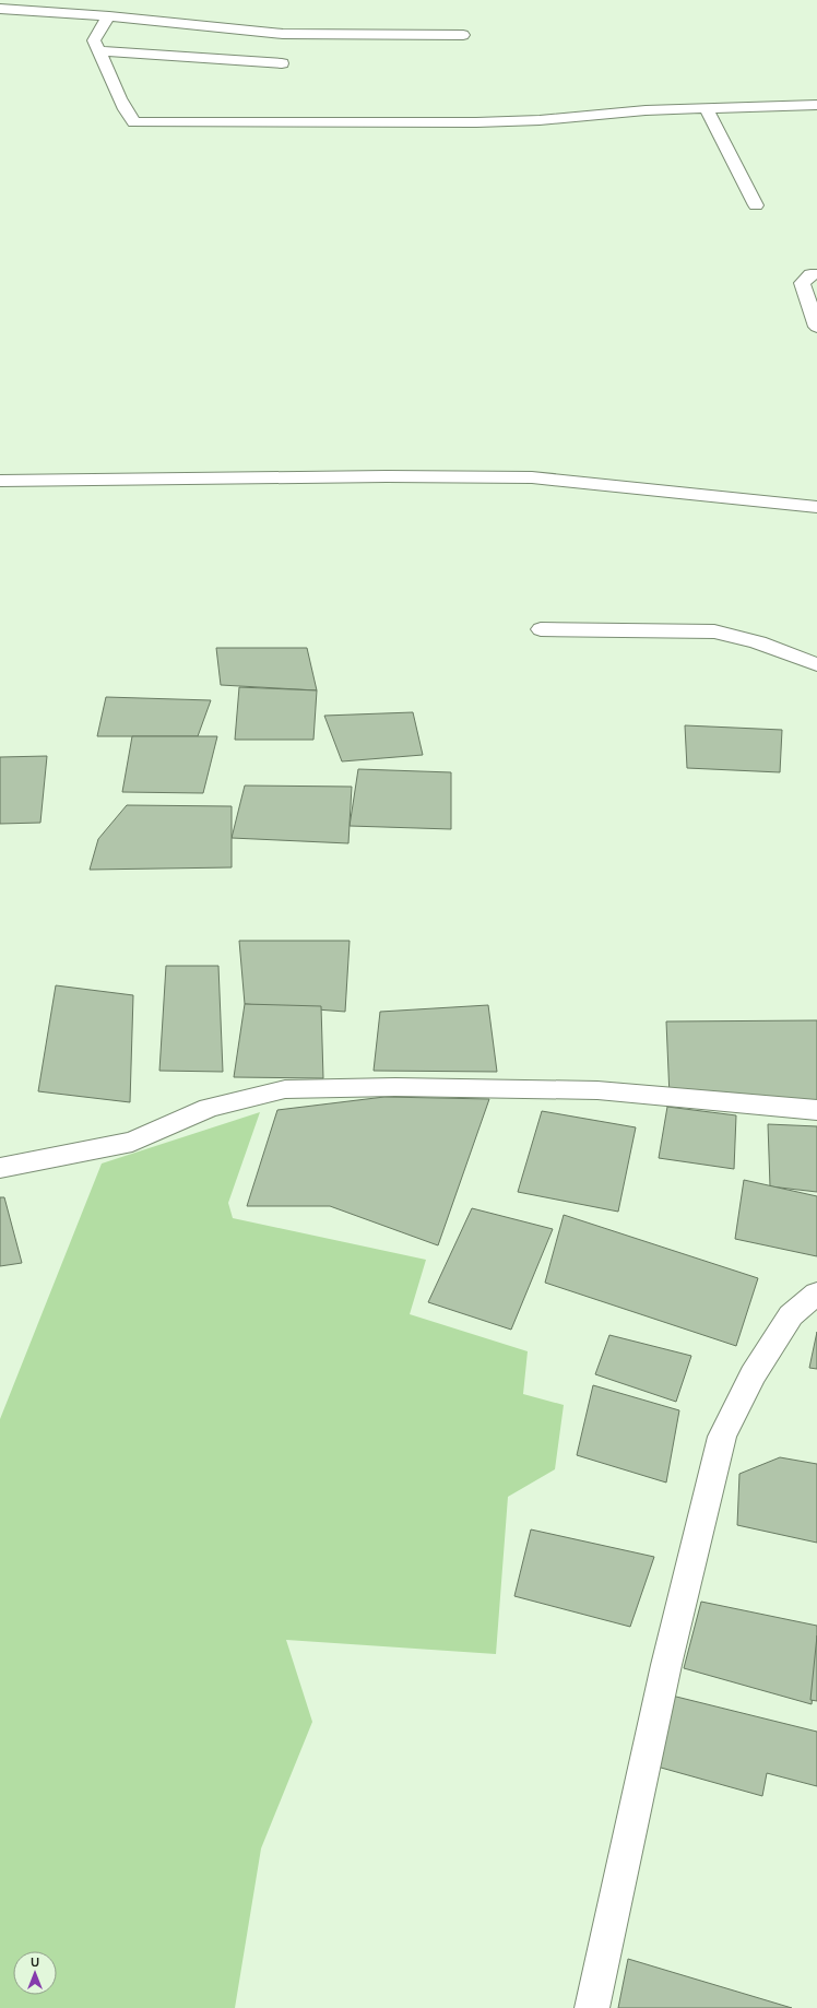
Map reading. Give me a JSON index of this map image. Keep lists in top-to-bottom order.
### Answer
{
  "north": "top"
}
